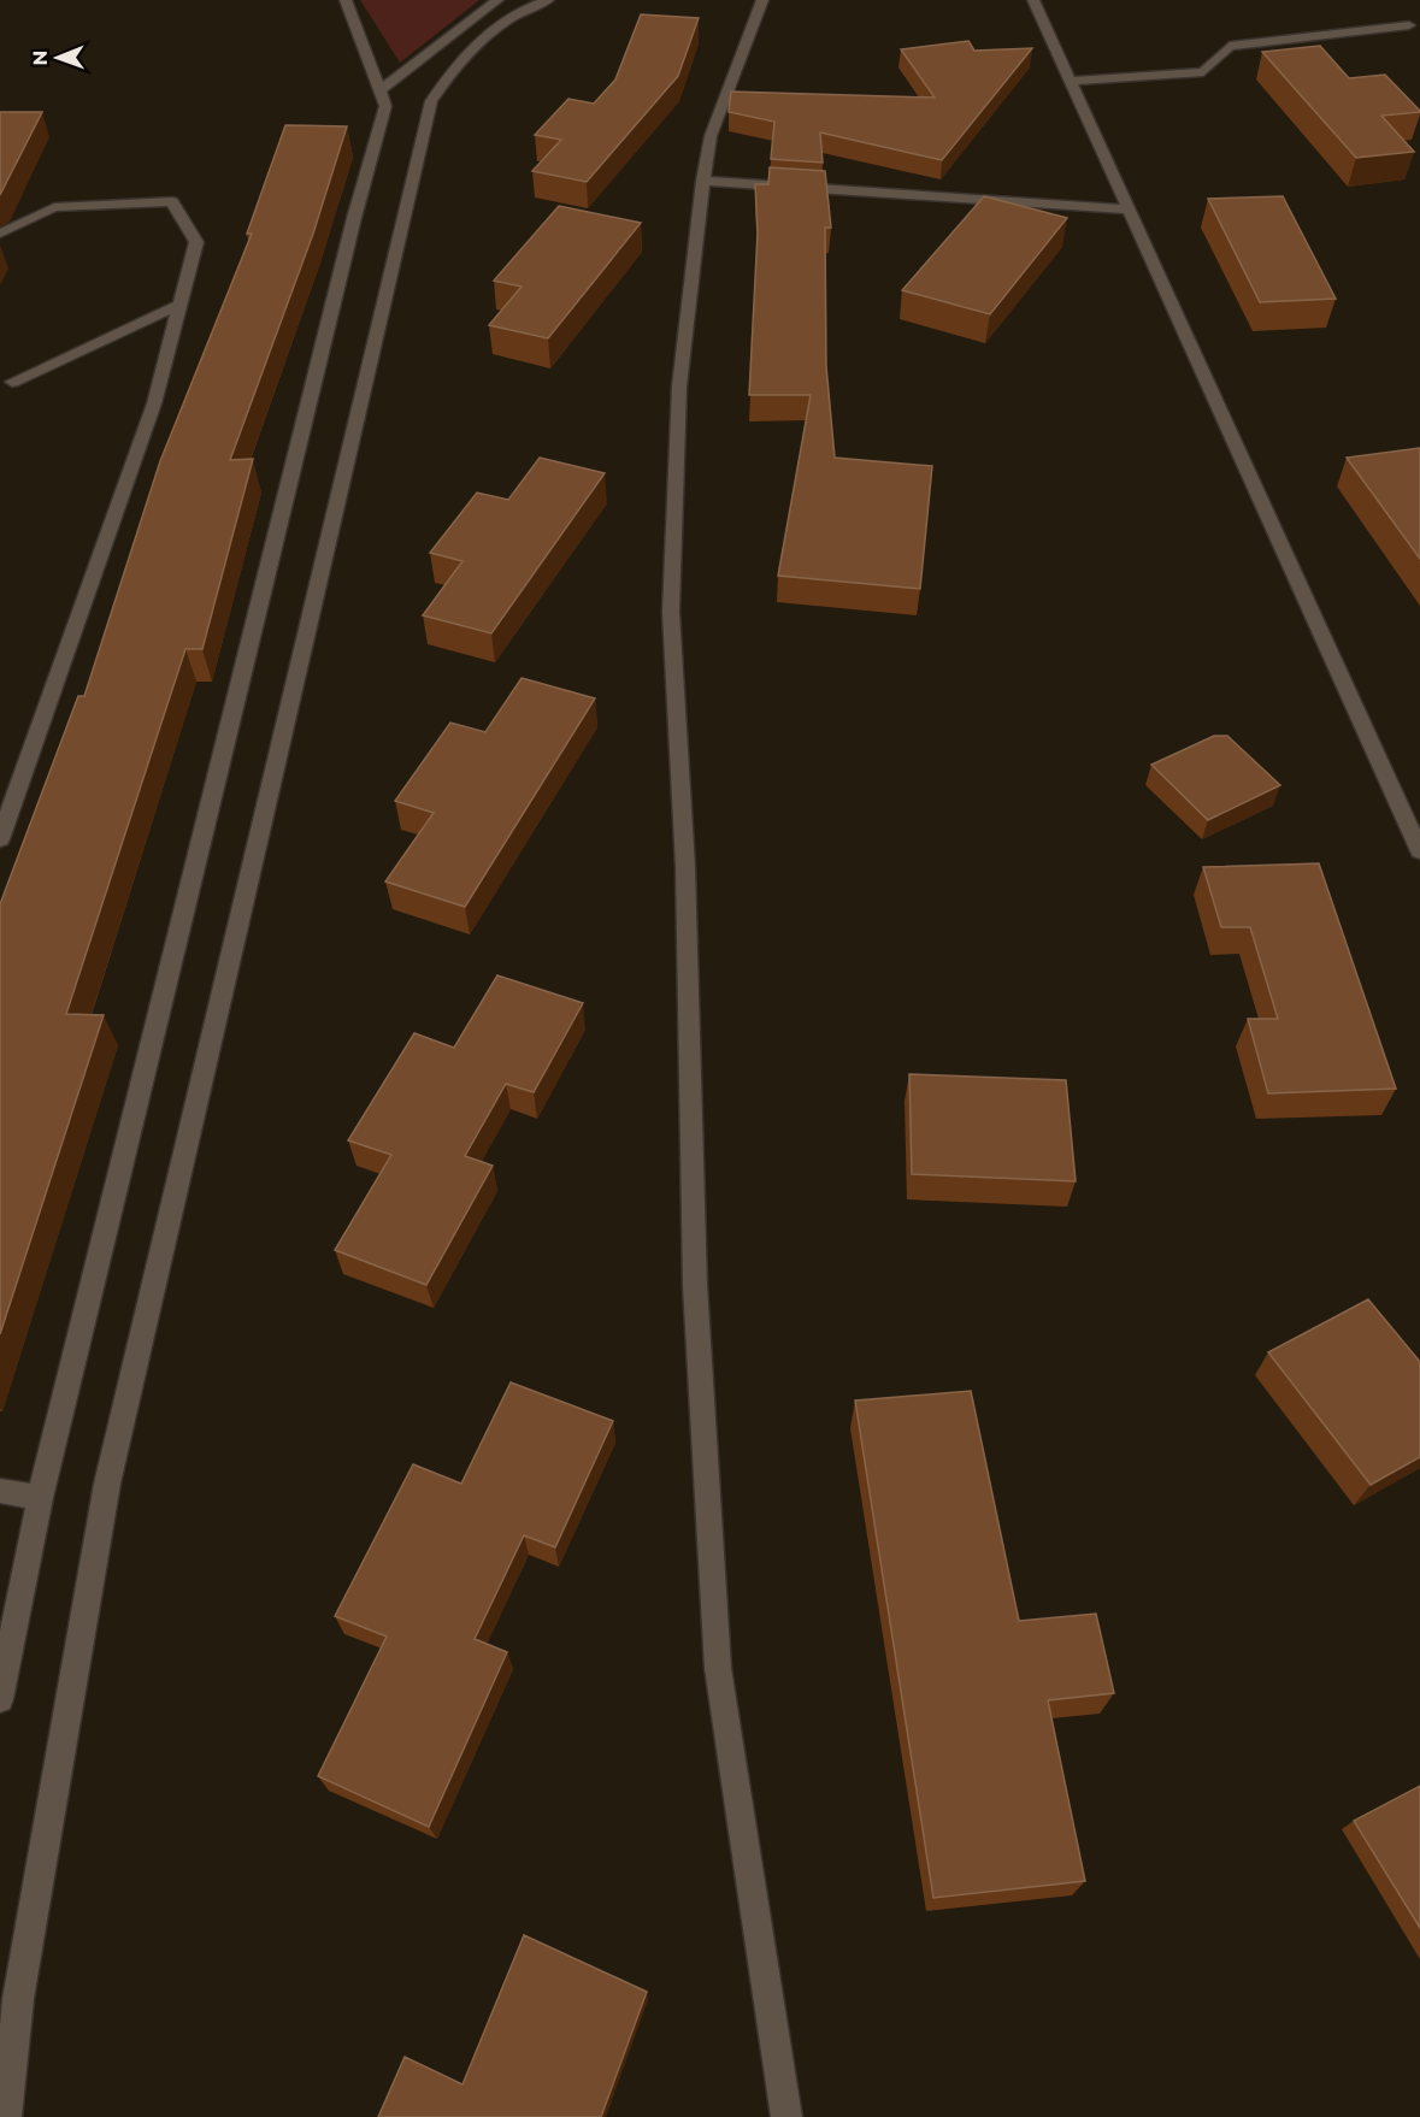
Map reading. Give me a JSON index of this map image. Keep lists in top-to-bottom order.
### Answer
{
  "north": "left"
}
